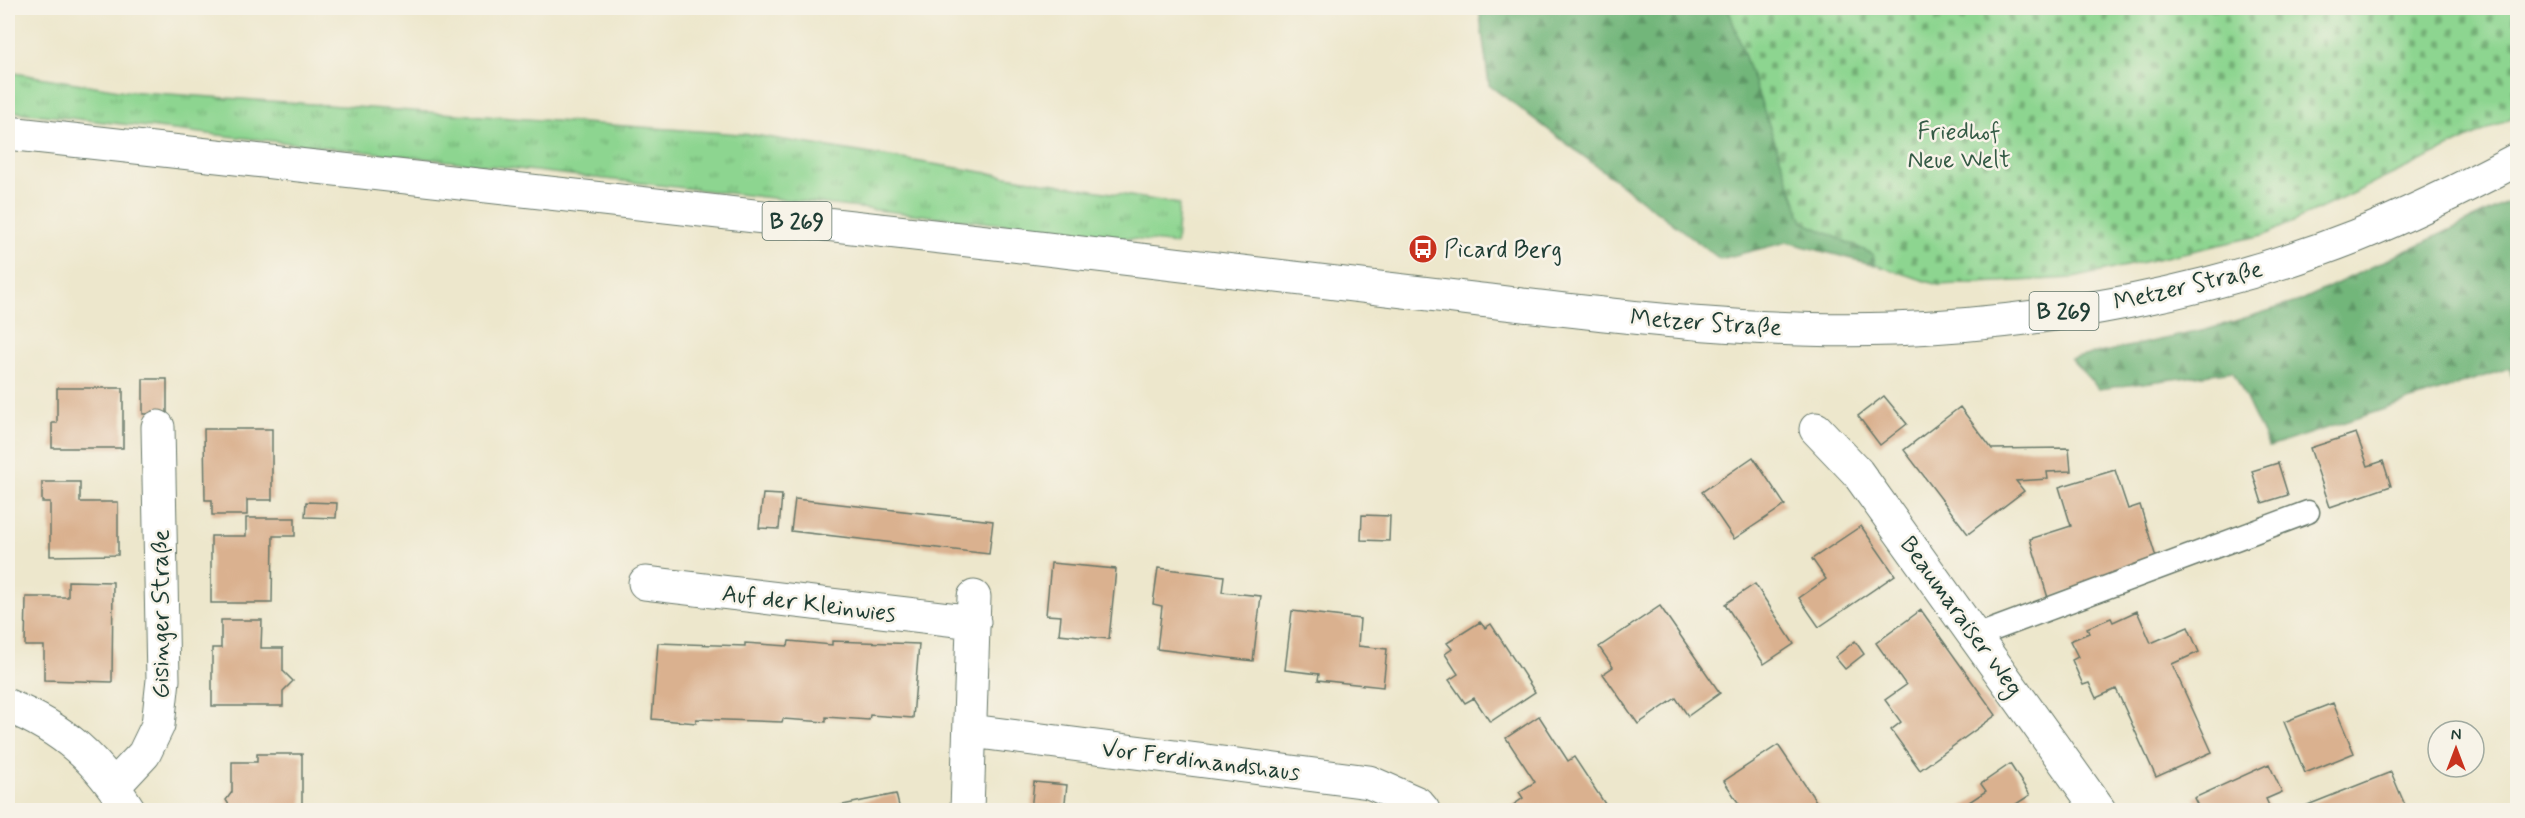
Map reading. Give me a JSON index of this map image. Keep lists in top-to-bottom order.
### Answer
{
  "streets": {
    "main road": [
      "B 269",
      "Metzer Straße",
      "Auf der Kleinwies",
      "Gisinger Straße",
      "Beaumaraiser Weg",
      "Vor Ferdinandshaus"
    ]
  },
  "crossings": [
    ["Auf der Kleinwies", "Vor Ferdinandshaus"]
  ],
  "parks": ["Friedhof Neue Welt"],
  "places": {
    "bus stop": ["Picard Berg"]
  },
  "north": "top"
}
